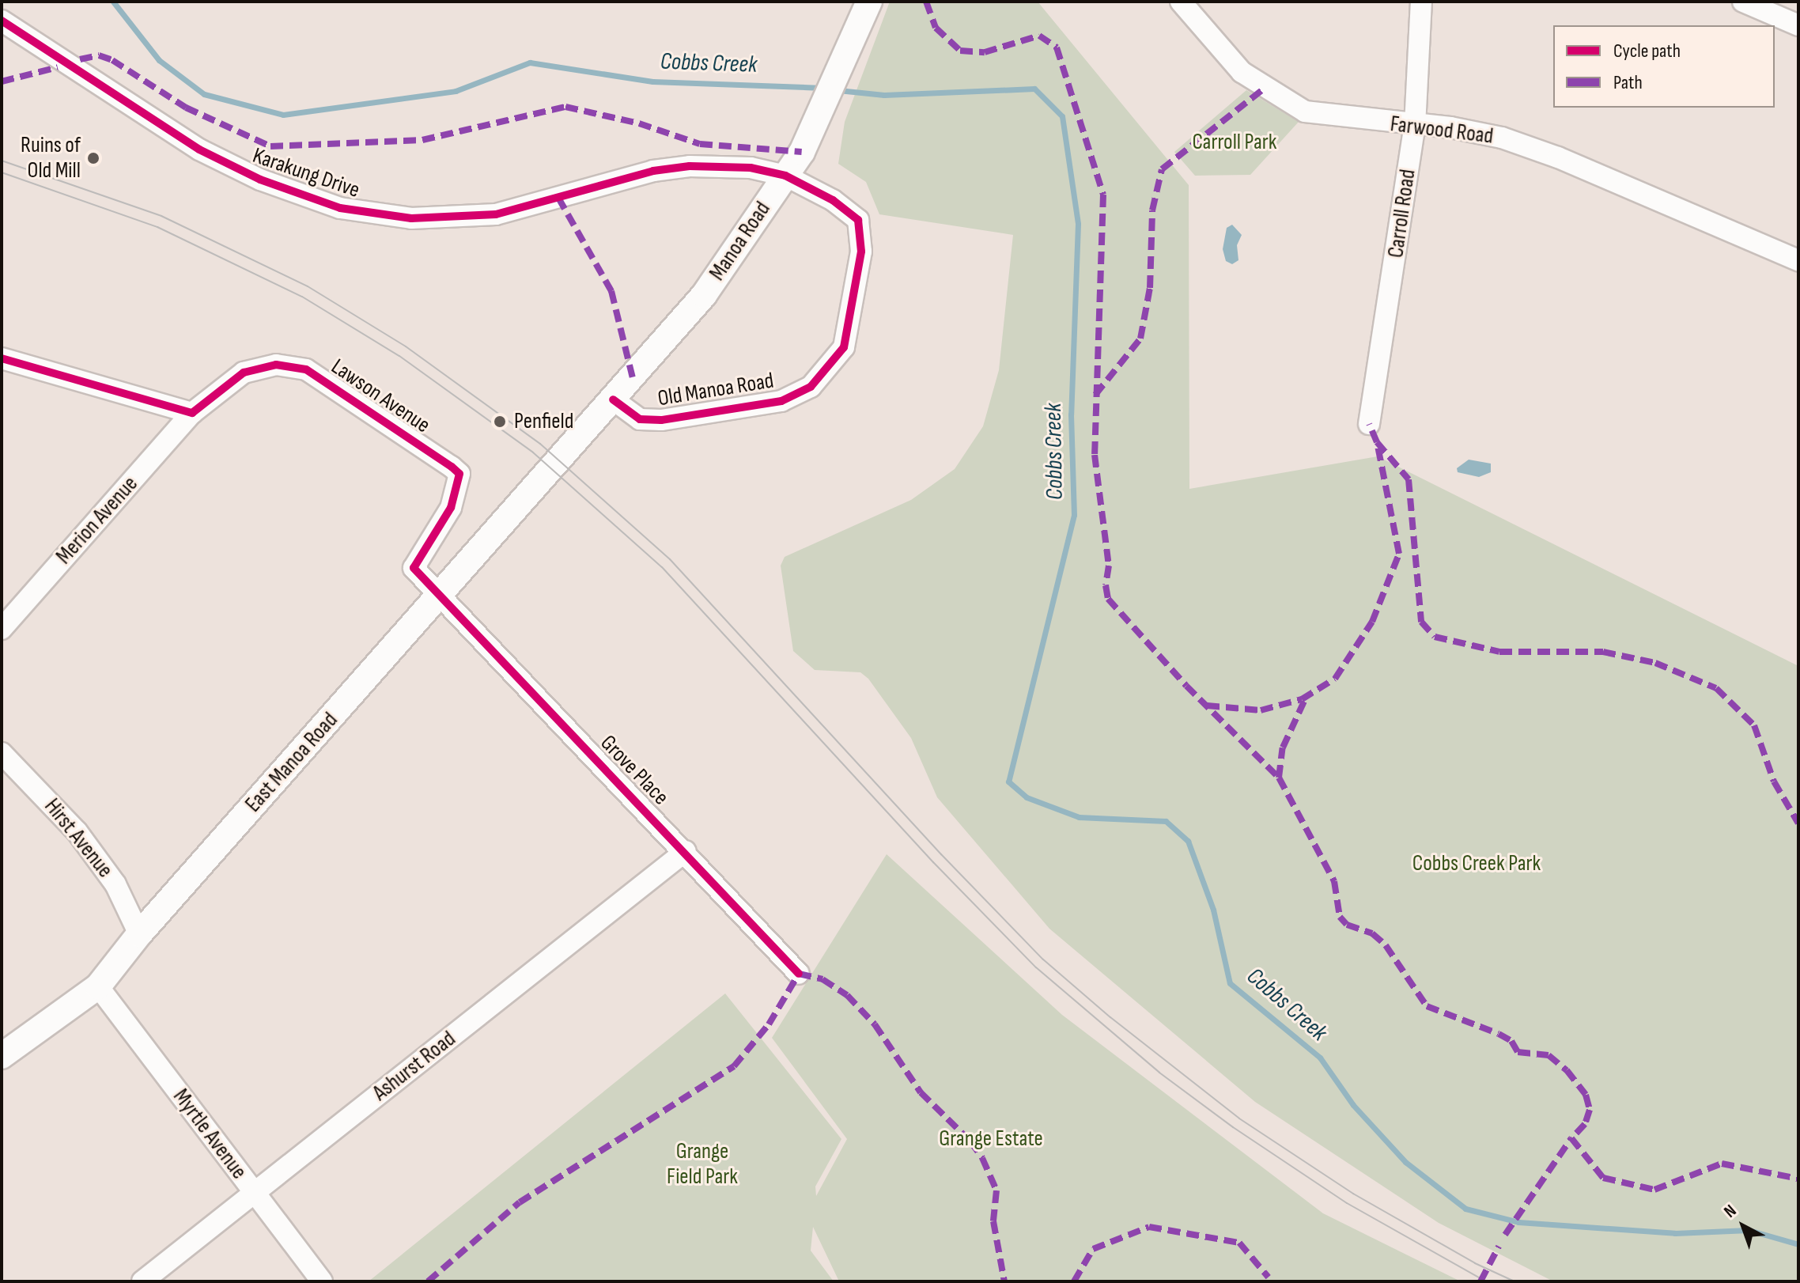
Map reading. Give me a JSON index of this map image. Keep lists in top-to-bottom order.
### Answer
{
  "streets": {
    "main road": ["Manoa Road", "East Manoa Road"],
    "street": [
      "Farwood Road",
      "Karakung Drive",
      "Carroll Road",
      "Old Manoa Road",
      "Lawson Avenue",
      "Merion Avenue",
      "Grove Place",
      "Hirst Avenue",
      "Ashurst Road",
      "Myrtle Avenue"
    ]
  },
  "crossings": [
    ["Farwood Road", "Carroll Road"],
    ["Karakung Drive", "Manoa Road"],
    ["Karakung Drive", "Old Manoa Road"],
    ["Manoa Road", "Old Manoa Road"],
    ["Manoa Road", "East Manoa Road"],
    ["Lawson Avenue", "Merion Avenue"],
    ["Lawson Avenue", "East Manoa Road"],
    ["Lawson Avenue", "Grove Place"],
    ["East Manoa Road", "Grove Place"],
    ["East Manoa Road", "Hirst Avenue"],
    ["East Manoa Road", "Myrtle Avenue"],
    ["Grove Place", "Ashurst Road"],
    ["Ashurst Road", "Myrtle Avenue"]
  ],
  "water": ["Cobbs Creek"],
  "parks": [
    "Carroll Park",
    "Cobbs Creek Park",
    "Grange Estate",
    "Grange Field Park"
  ],
  "places": ["Ruins of Old Mill", "Penfield"],
  "legend": ["Cycle path", "Path"],
  "north": "top left"
}
